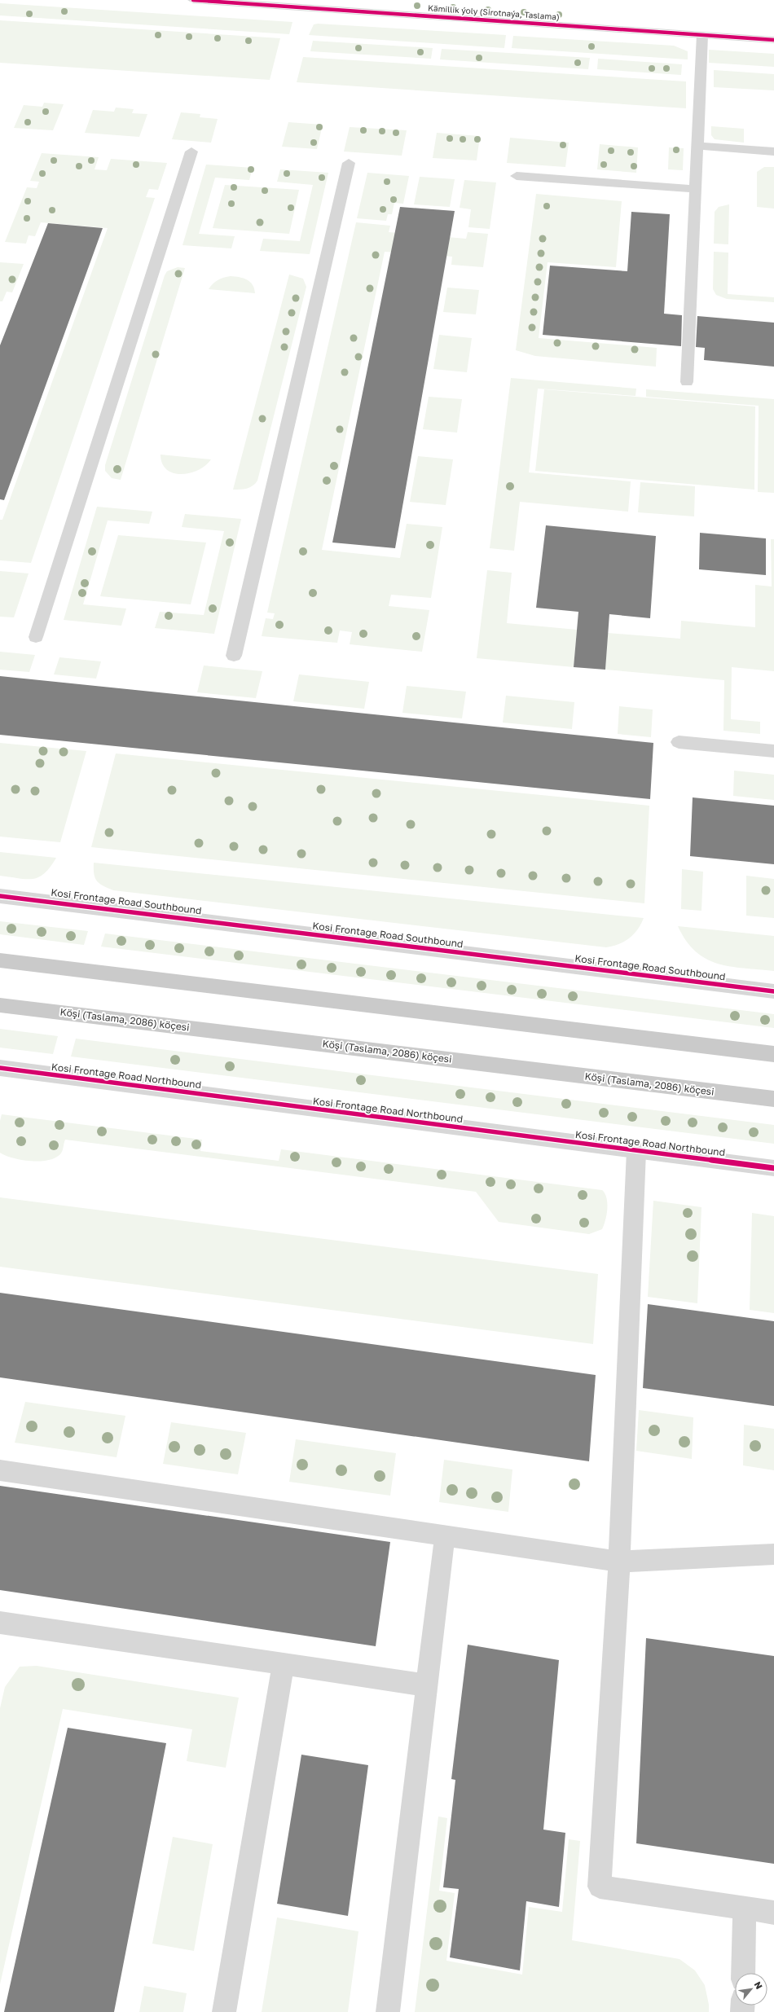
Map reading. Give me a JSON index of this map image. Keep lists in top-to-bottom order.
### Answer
{
  "streets": {
    "main road": ["Köşi (Taslama, 2086) köçesi"],
    "street": ["Kämillik ýoly (Sirotnaýa, Taslama)", "Kosi Frontage Road Southbound", "Kosi Frontage Road Northbound"]
  },
  "north": "top right"
}
